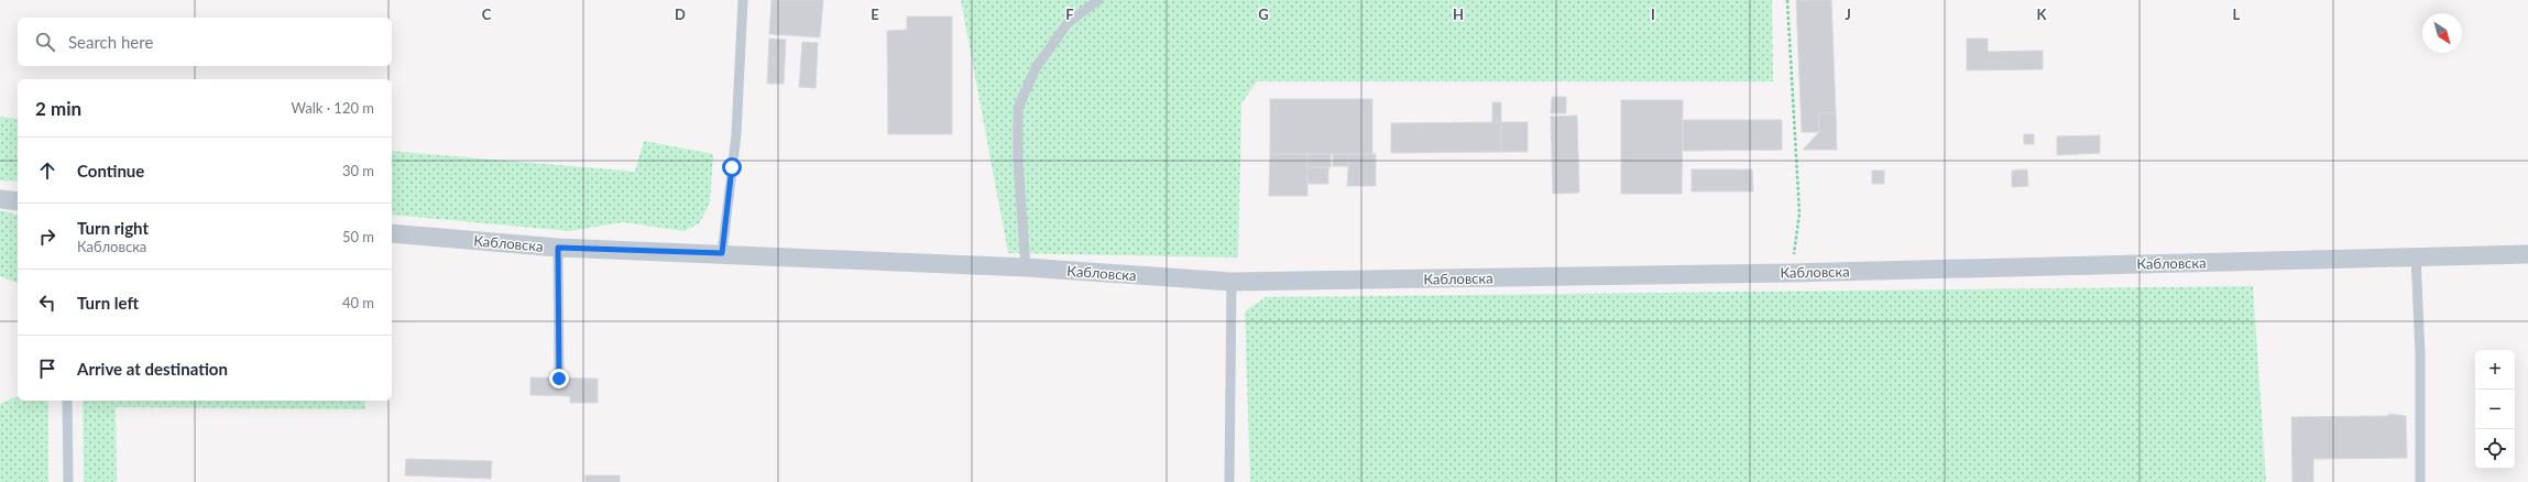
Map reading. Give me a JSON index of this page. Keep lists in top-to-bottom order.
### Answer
{
  "streets": {
    "street": ["Кабловска"]
  },
  "north": "bottom right",
  "page": {
    "search": "Search here",
    "heading": ["2 min", "Walk · 120 m"],
    "list": [
      ["Continue", "30 m"],
      ["Turn right", "Кабловска", "50 m"],
      ["Turn left", "40 m"],
      "Arrive at destination"
    ],
    "map_buttons": ["+", "−"]
  },
  "grid": {
    "columns": [
      "C",
      "D",
      "E",
      "F",
      "G",
      "H",
      "I",
      "J",
      "K",
      "L"
    ]
  }
}
